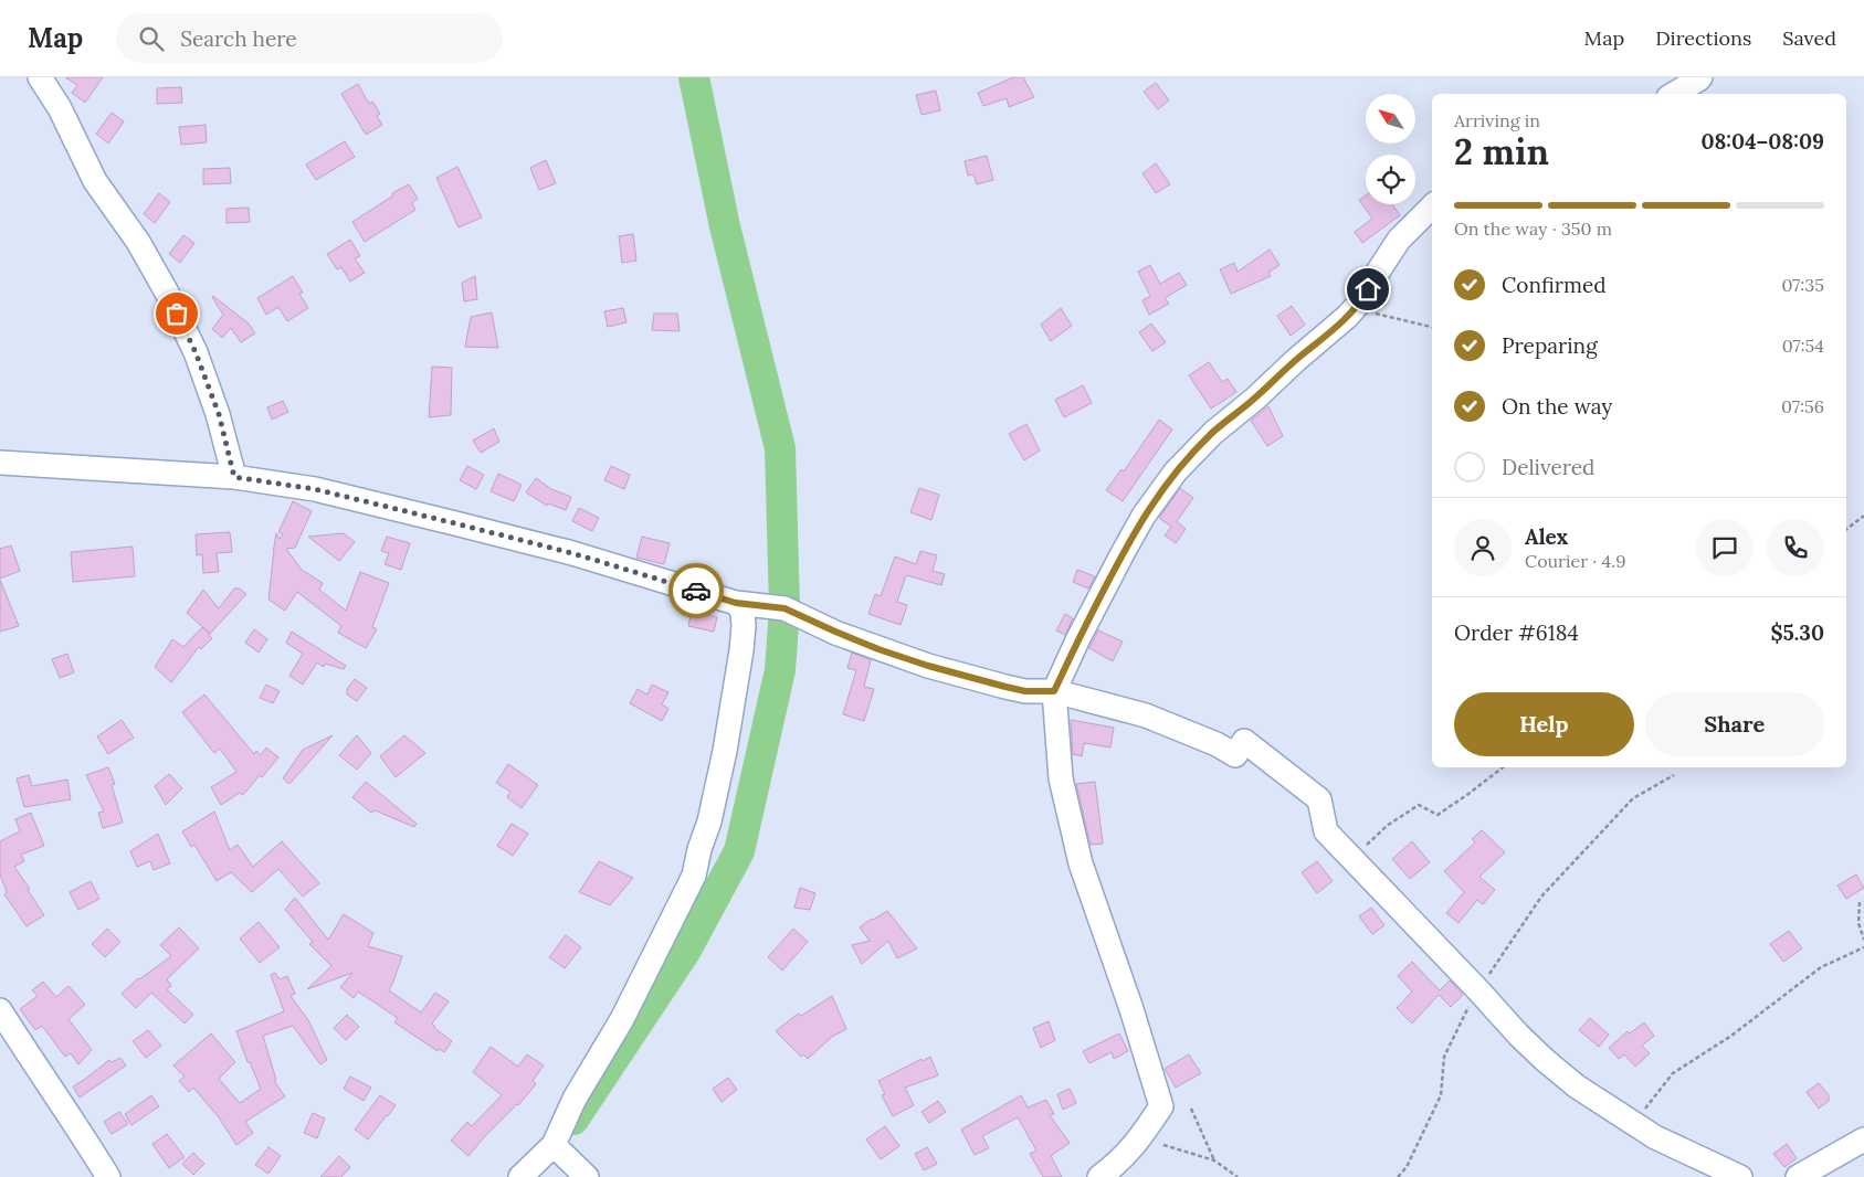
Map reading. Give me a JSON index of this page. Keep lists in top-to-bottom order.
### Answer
{
  "north": "top left",
  "page": {
    "header": "Map",
    "search": "Search here",
    "nav": ["Map", "Directions", "Saved"],
    "heading": ["2 min", "Arriving in", "08:04–08:09"],
    "panel": [
      "Alex",
      "Courier · 4.9",
      "Order #6184",
      "$5.30"
    ],
    "bar": "On the way · 350 m",
    "list": [
      ["Confirmed", "07:35"],
      ["Preparing", "07:54"],
      ["On the way", "07:56"],
      "Delivered"
    ],
    "buttons": ["Help", "Share"]
  }
}
